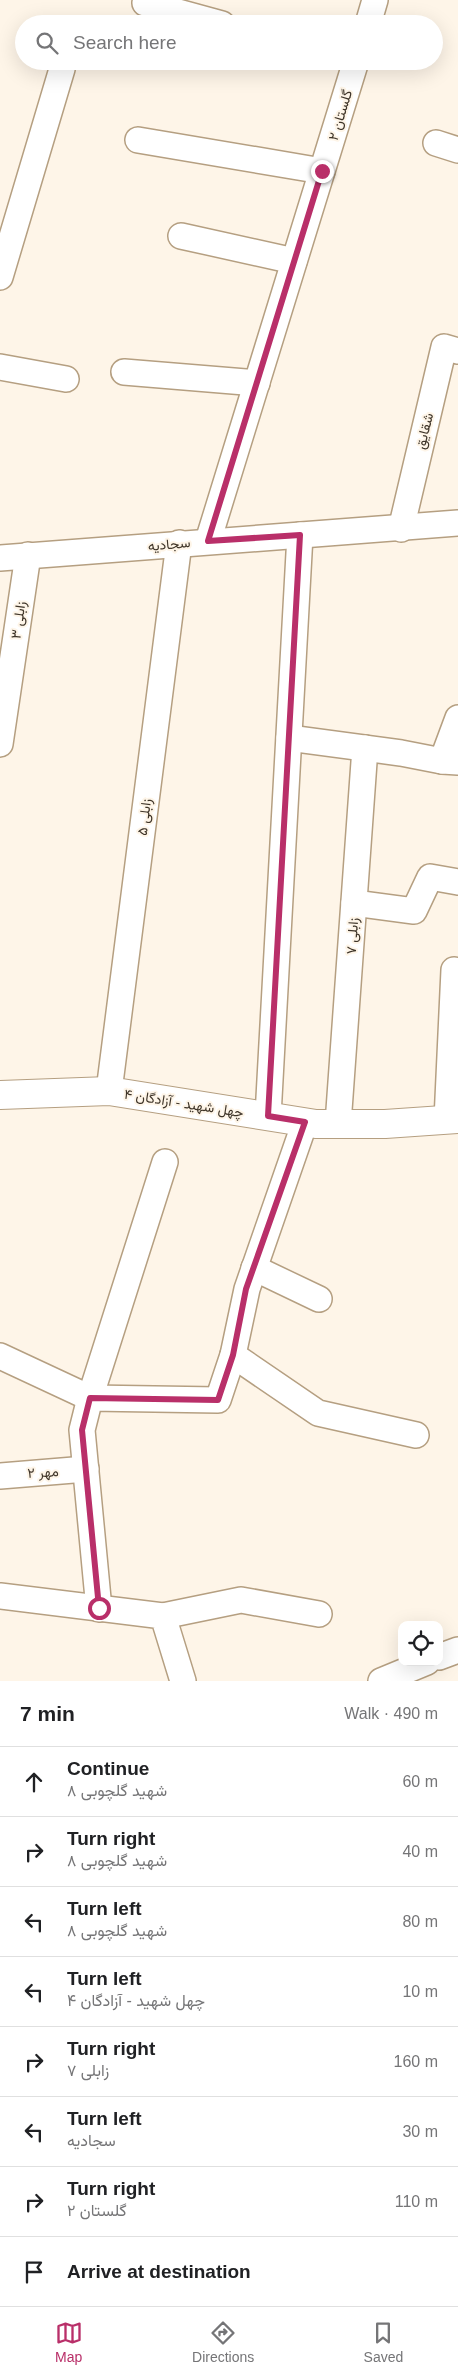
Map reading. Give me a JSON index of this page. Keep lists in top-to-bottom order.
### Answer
{
  "streets": {
    "street": [
      "گلستان ۲",
      "شقایق",
      "سجادیه",
      "زابلی ۳",
      "زابلی ۵",
      "زابلی ۷",
      "چهل شهید - آزادگان ۴",
      "مهر ۲"
    ]
  },
  "crossings": [
    ["گلستان ۲", "سجادیه"],
    ["شقایق", "سجادیه"],
    ["سجادیه", "زابلی ۳"],
    ["سجادیه", "زابلی ۵"],
    ["زابلی ۵", "چهل شهید - آزادگان ۴"],
    ["زابلی ۷", "چهل شهید - آزادگان ۴"]
  ],
  "page": {
    "search": "Search here",
    "heading": ["7 min", "Walk · 490 m"],
    "list": [
      ["Continue", "شهید گلچوبی ۸", "60 m"],
      ["Turn right", "شهید گلچوبی ۸", "40 m"],
      ["Turn left", "شهید گلچوبی ۸", "80 m"],
      ["Turn left", "چهل شهید - آزادگان ۴", "10 m"],
      ["Turn right", "زابلی ۷", "160 m"],
      ["Turn left", "سجادیه", "30 m"],
      ["Turn right", "گلستان ۲", "110 m"],
      "Arrive at destination"
    ],
    "nav": ["Map", "Directions", "Saved"]
  }
}
